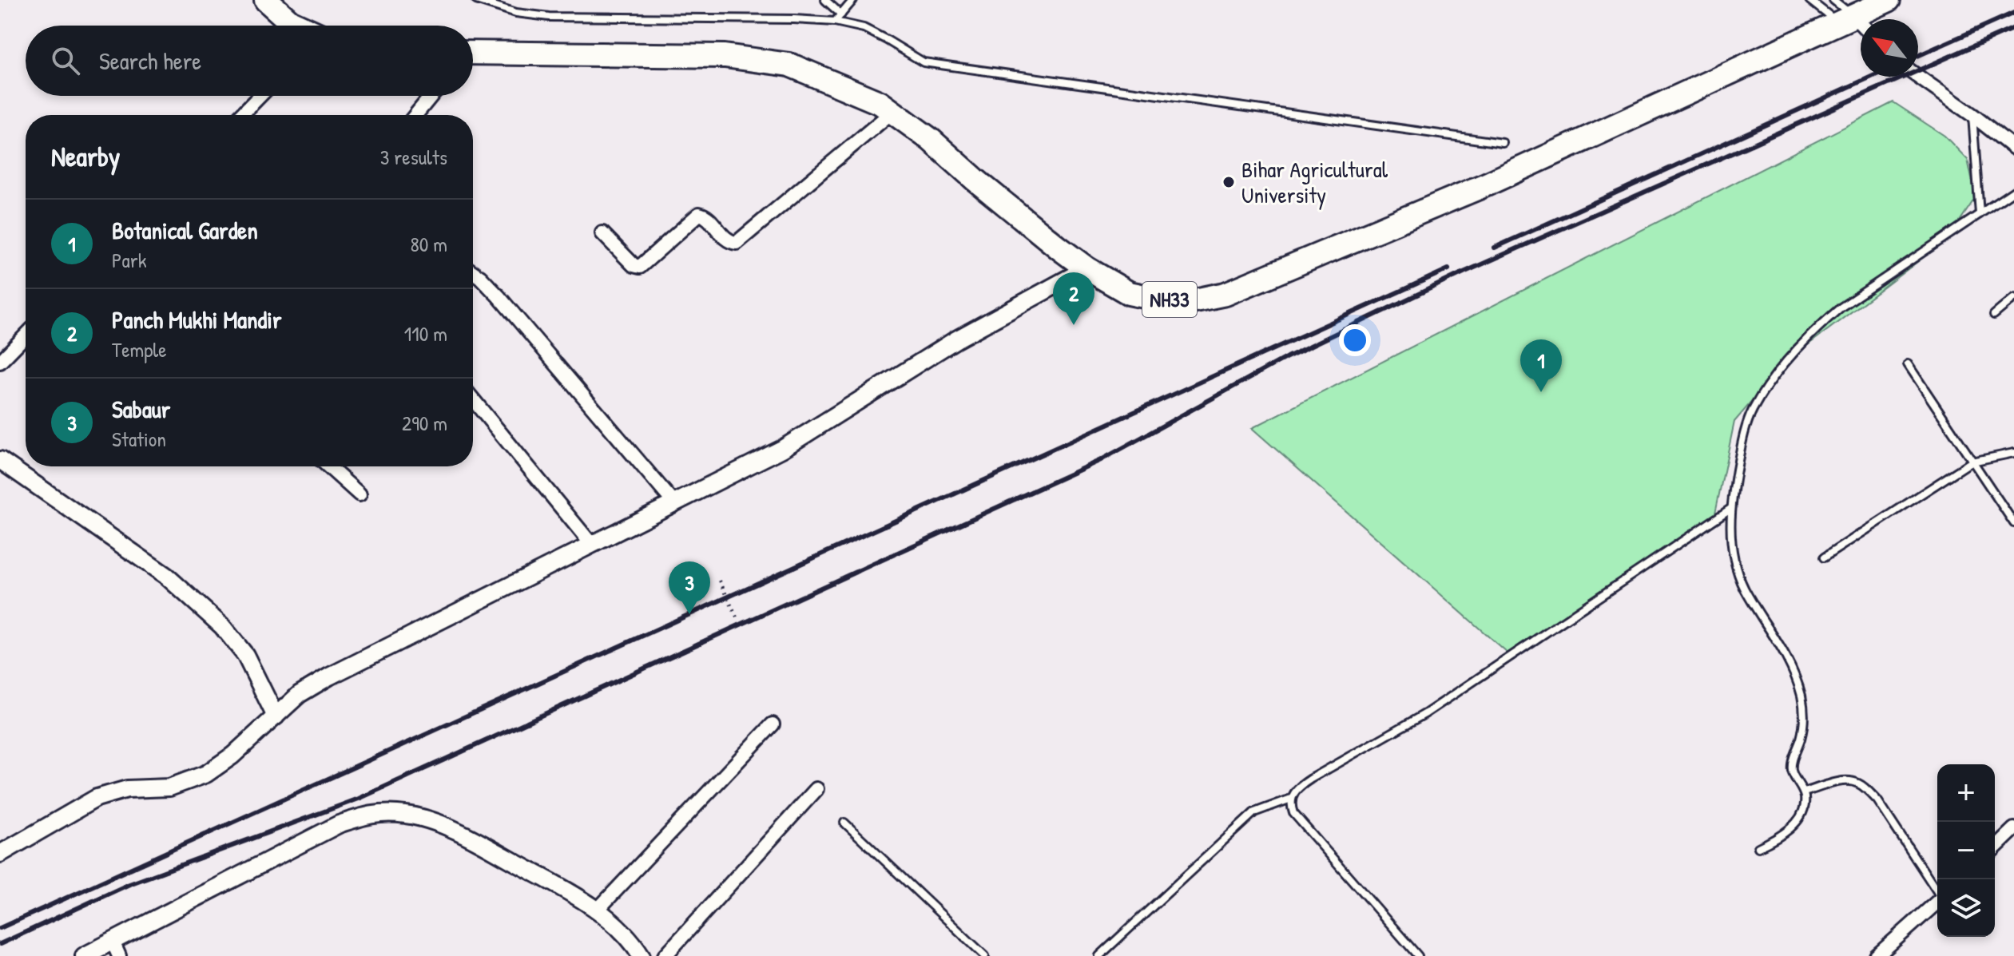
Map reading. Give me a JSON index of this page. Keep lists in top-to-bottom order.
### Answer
{
  "streets": {
    "highway": ["NH33"]
  },
  "places": ["Bihar Agricultural University"],
  "north": "top left",
  "page": {
    "search": "Search here",
    "heading": ["Nearby", "3 results"],
    "list": [
      {
        "mark": "1",
        "name": "Botanical Garden",
        "note": "Park",
        "value": "80 m"
      },
      {
        "mark": "2",
        "name": "Panch Mukhi Mandir",
        "note": "Temple",
        "value": "110 m"
      },
      {
        "mark": "3",
        "name": "Sabaur",
        "note": "Station",
        "value": "290 m"
      }
    ],
    "pins": ["2", "1", "3"],
    "map_buttons": ["+", "−"]
  }
}
